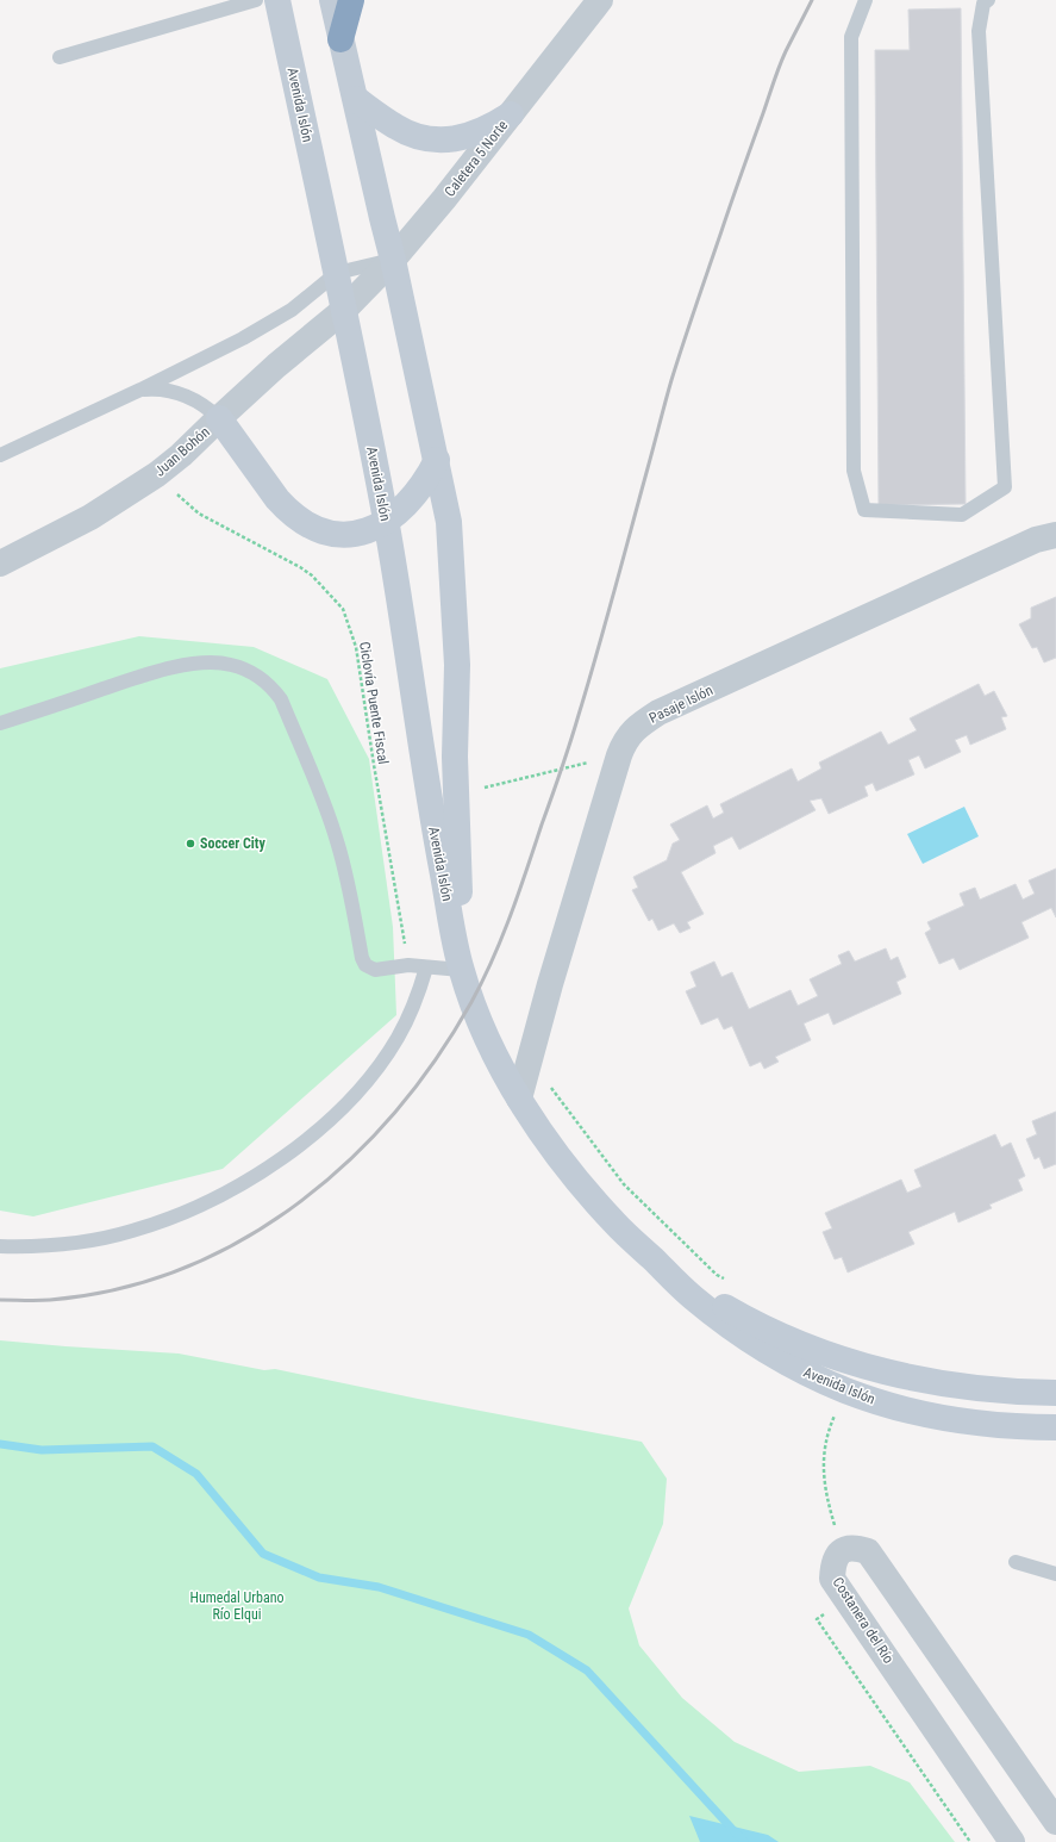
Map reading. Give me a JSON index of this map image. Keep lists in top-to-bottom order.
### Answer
{
  "streets": {
    "main road": ["Avenida Islón"],
    "street": [
      "Caletera 5 Norte",
      "Juan Bohón",
      "Pasaje Islón",
      "Costanera del Río"
    ],
    "path": ["Ciclovía Puente Fiscal"]
  },
  "crossings": [
    ["Avenida Islón", "Caletera 5 Norte"],
    ["Avenida Islón", "Juan Bohón"],
    ["Avenida Islón", "Pasaje Islón"],
    ["Caletera 5 Norte", "Juan Bohón"],
    ["Juan Bohón", "Ciclovía Puente Fiscal"]
  ],
  "parks": ["Humedal Urbano Río Elqui"],
  "places": ["Soccer City"]
}
